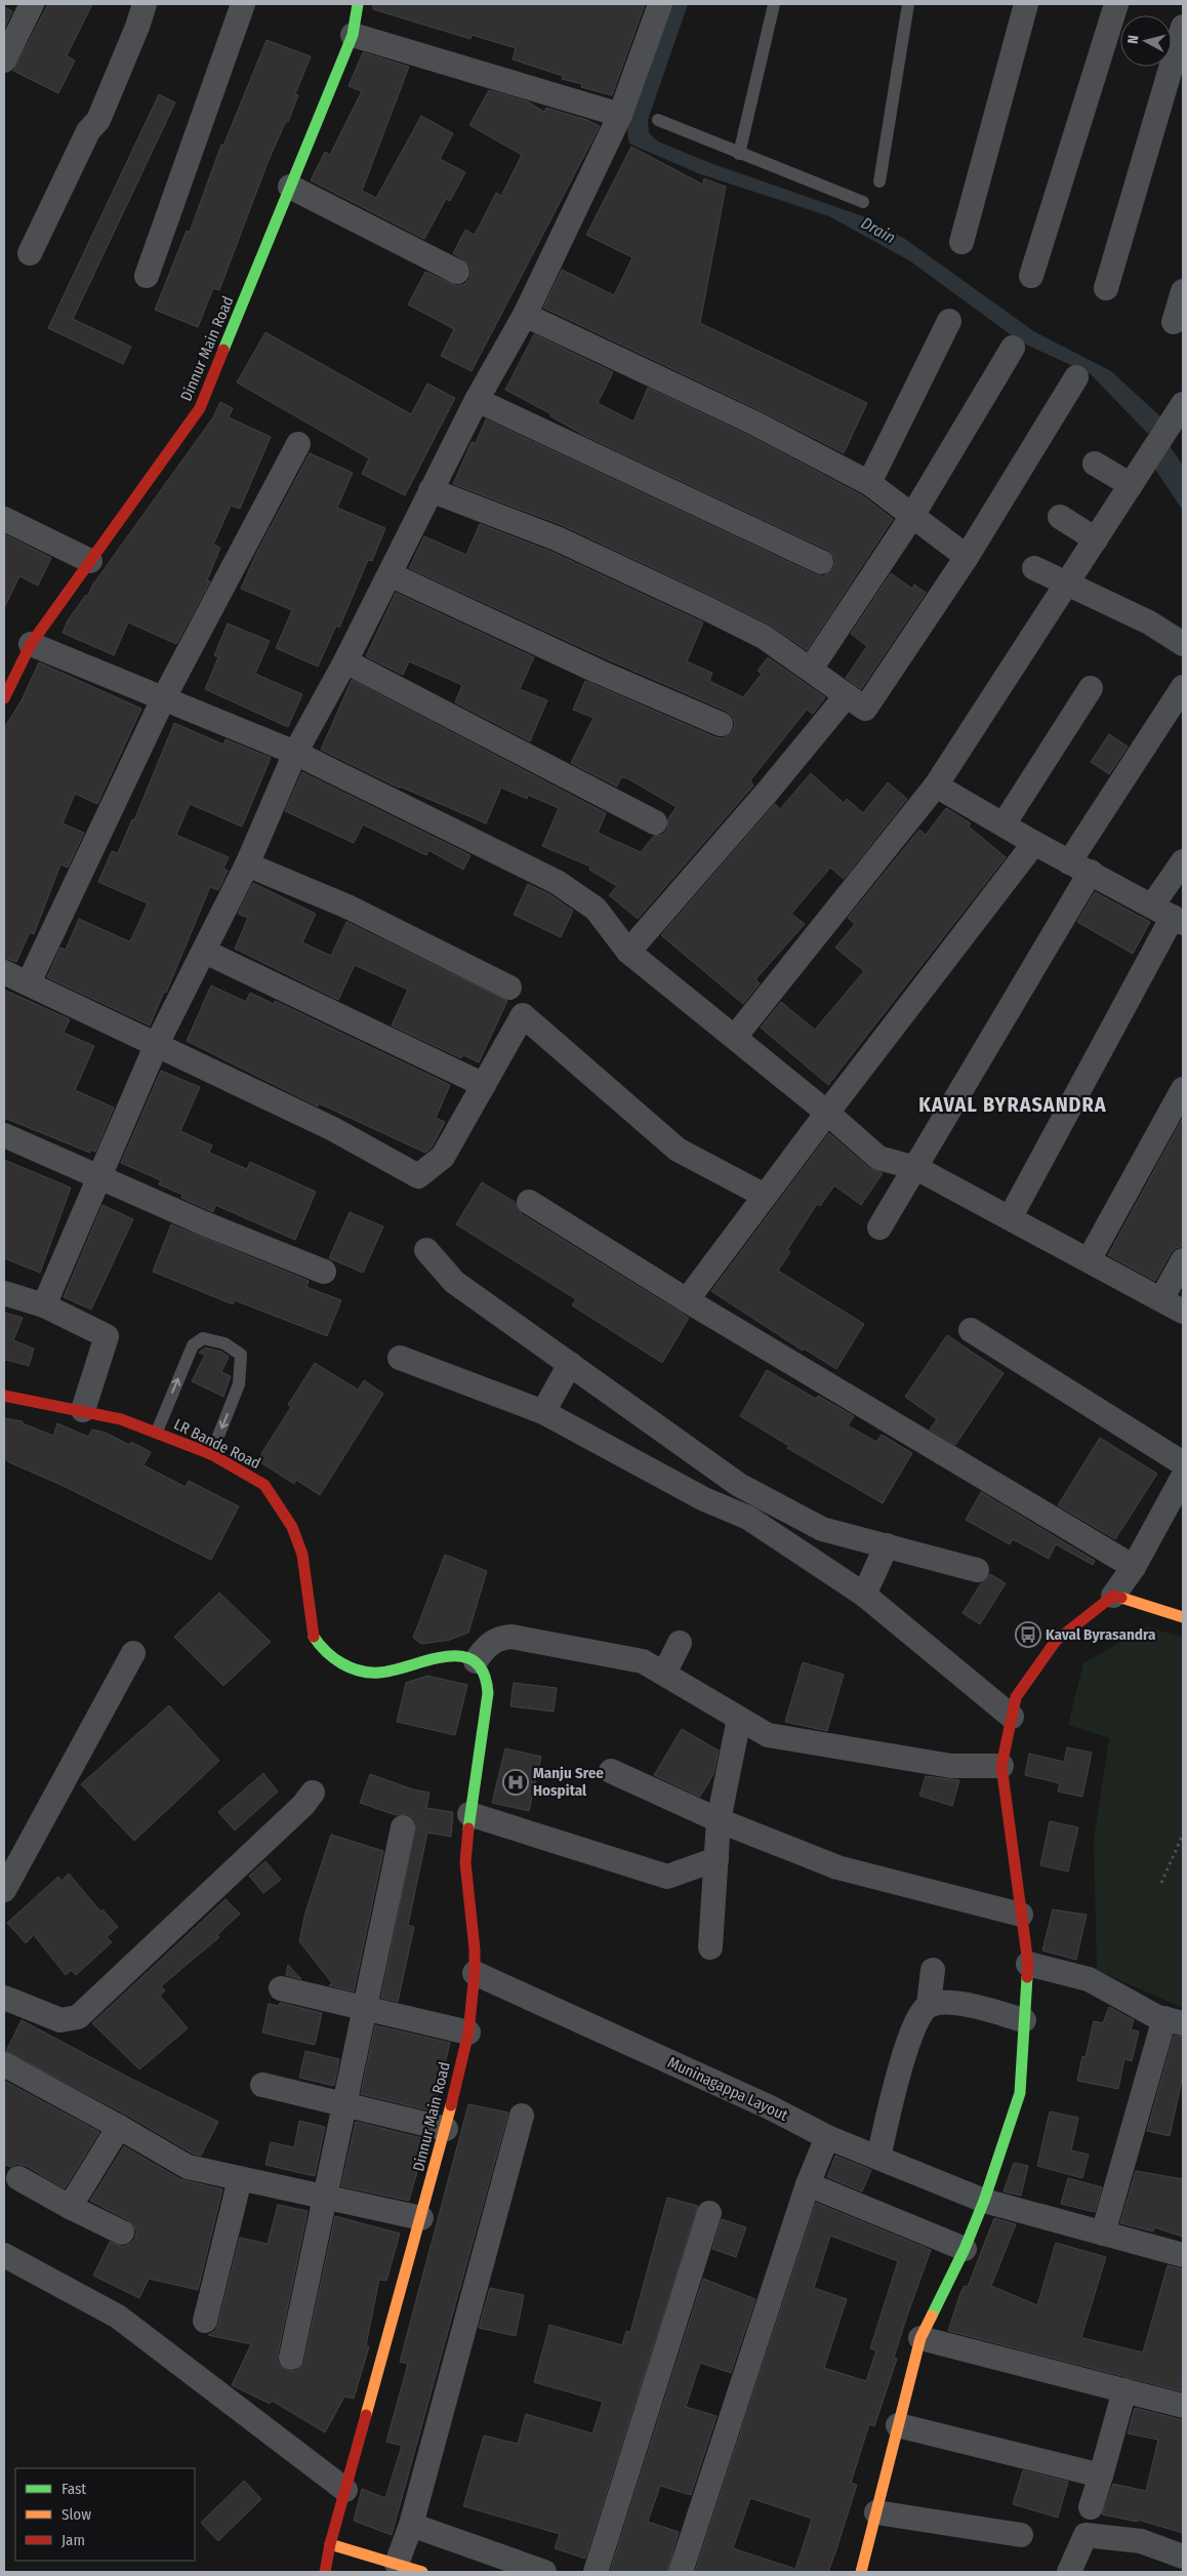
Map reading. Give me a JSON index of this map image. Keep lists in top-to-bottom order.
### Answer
{
  "streets": {
    "street": ["Dinnur Main Road", "LR Bande Road", "Muninagappa Layout"]
  },
  "crossings": [
    ["Dinnur Main Road", "LR Bande Road"],
    ["Dinnur Main Road", "Muninagappa Layout"]
  ],
  "districts": ["KAVAL BYRASANDRA"],
  "water": ["Drain"],
  "places": {
    "bus stop": ["Kaval Byrasandra"],
    "hospital": ["Manju Sree Hospital"]
  },
  "legend": ["Fast", "Slow", "Jam"],
  "north": "left"
}
